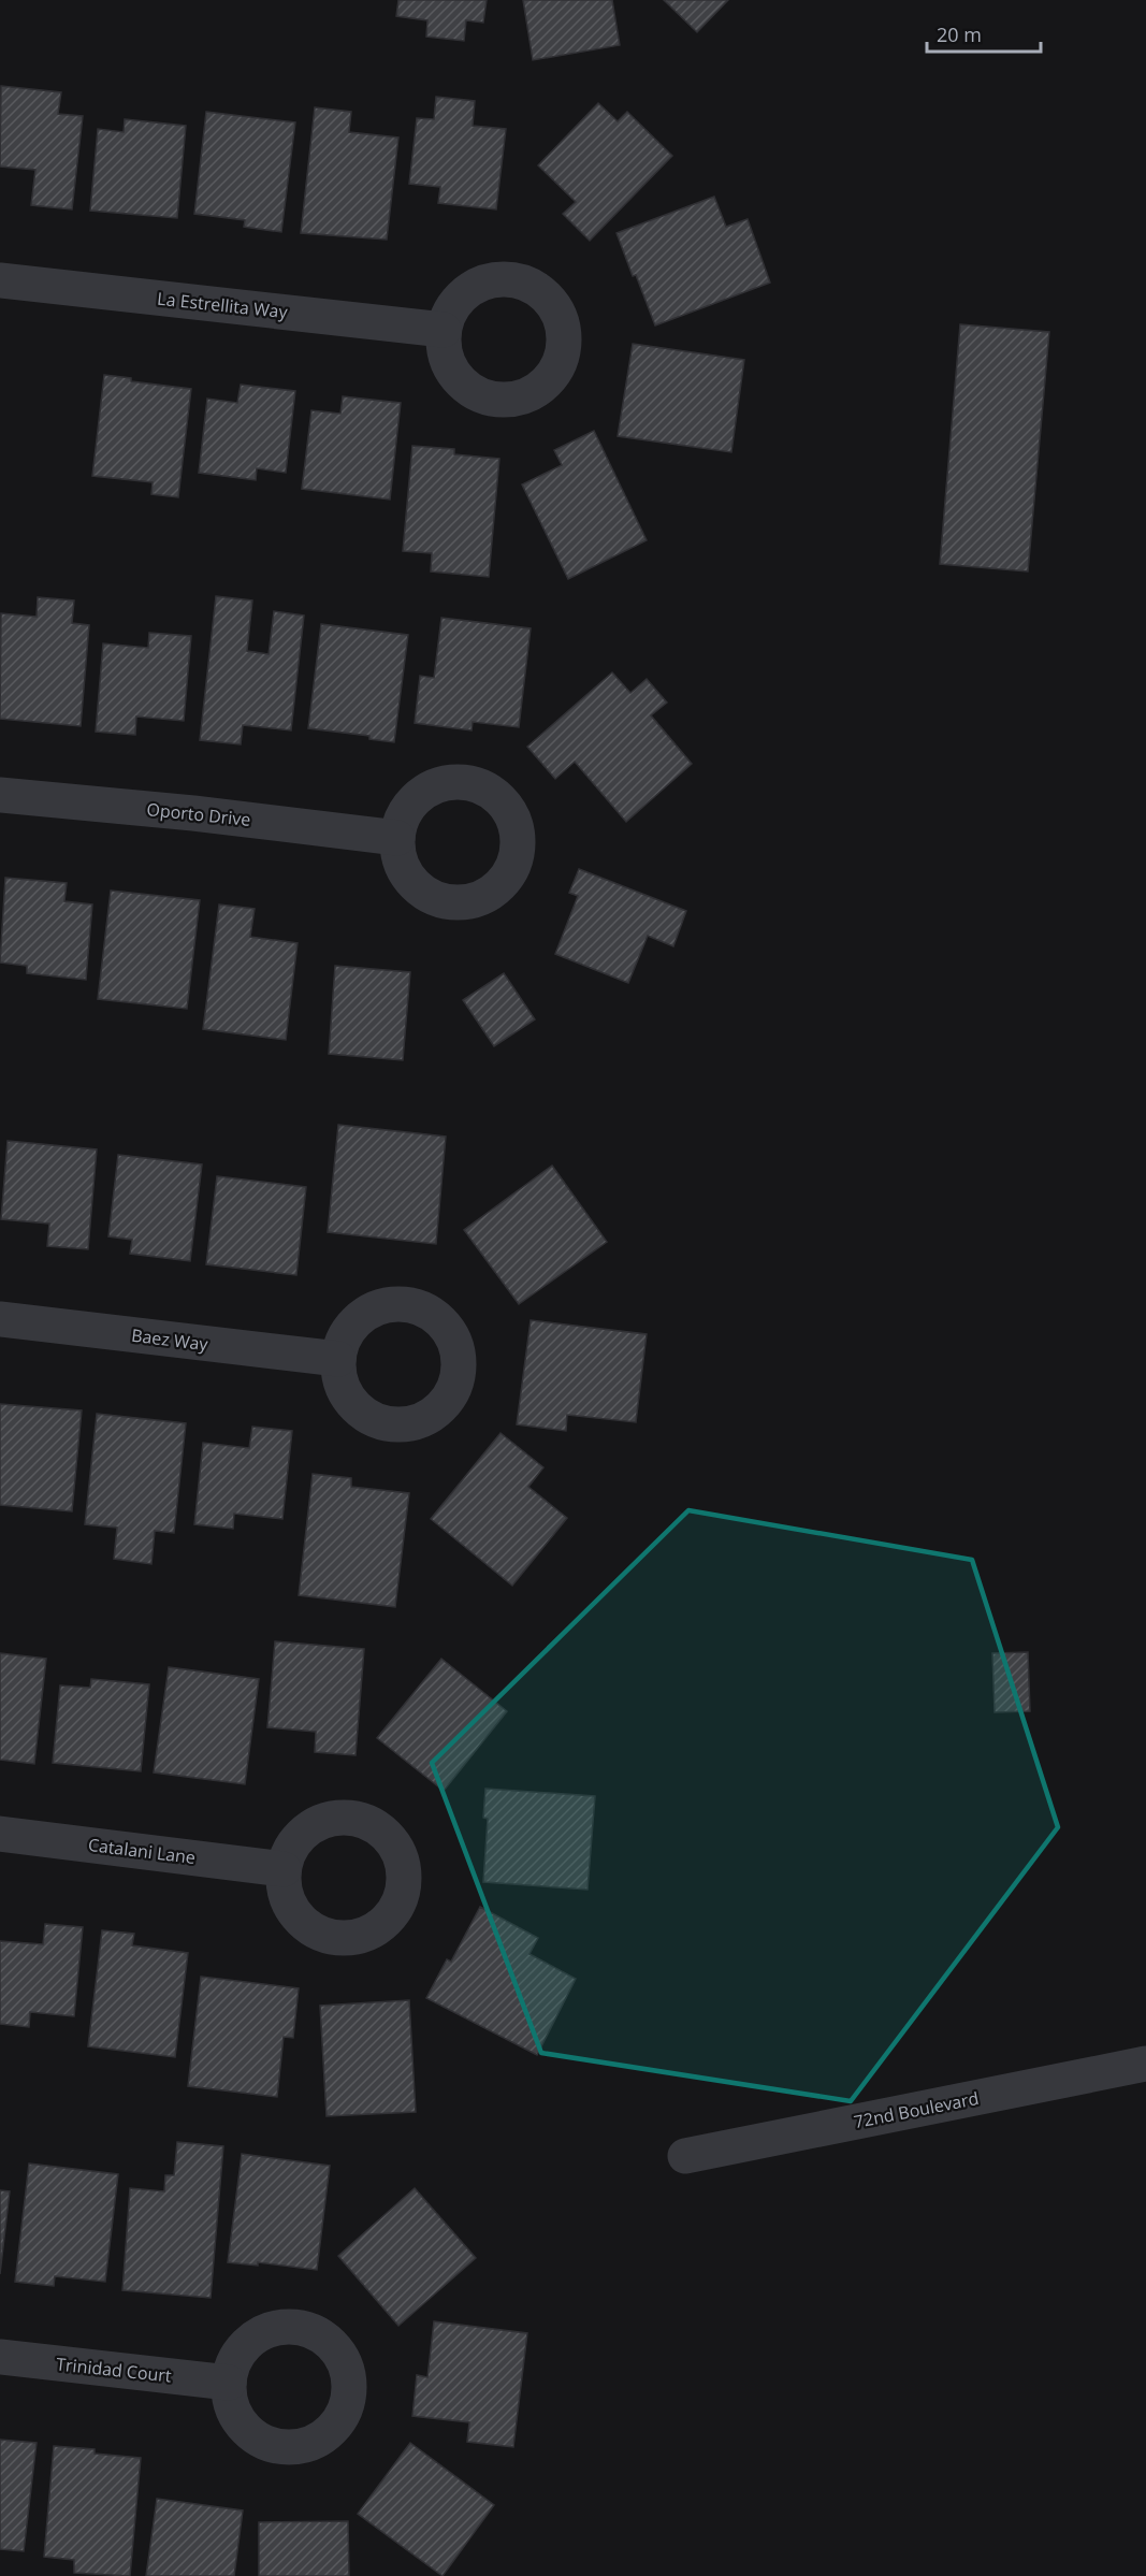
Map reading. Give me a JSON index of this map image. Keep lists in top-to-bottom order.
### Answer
{
  "streets": {
    "street": [
      "La Estrellita Way",
      "Oporto Drive",
      "Baez Way",
      "Catalani Lane",
      "72nd Boulevard",
      "Trinidad Court"
    ]
  },
  "scale_bar": "20 m"
}
